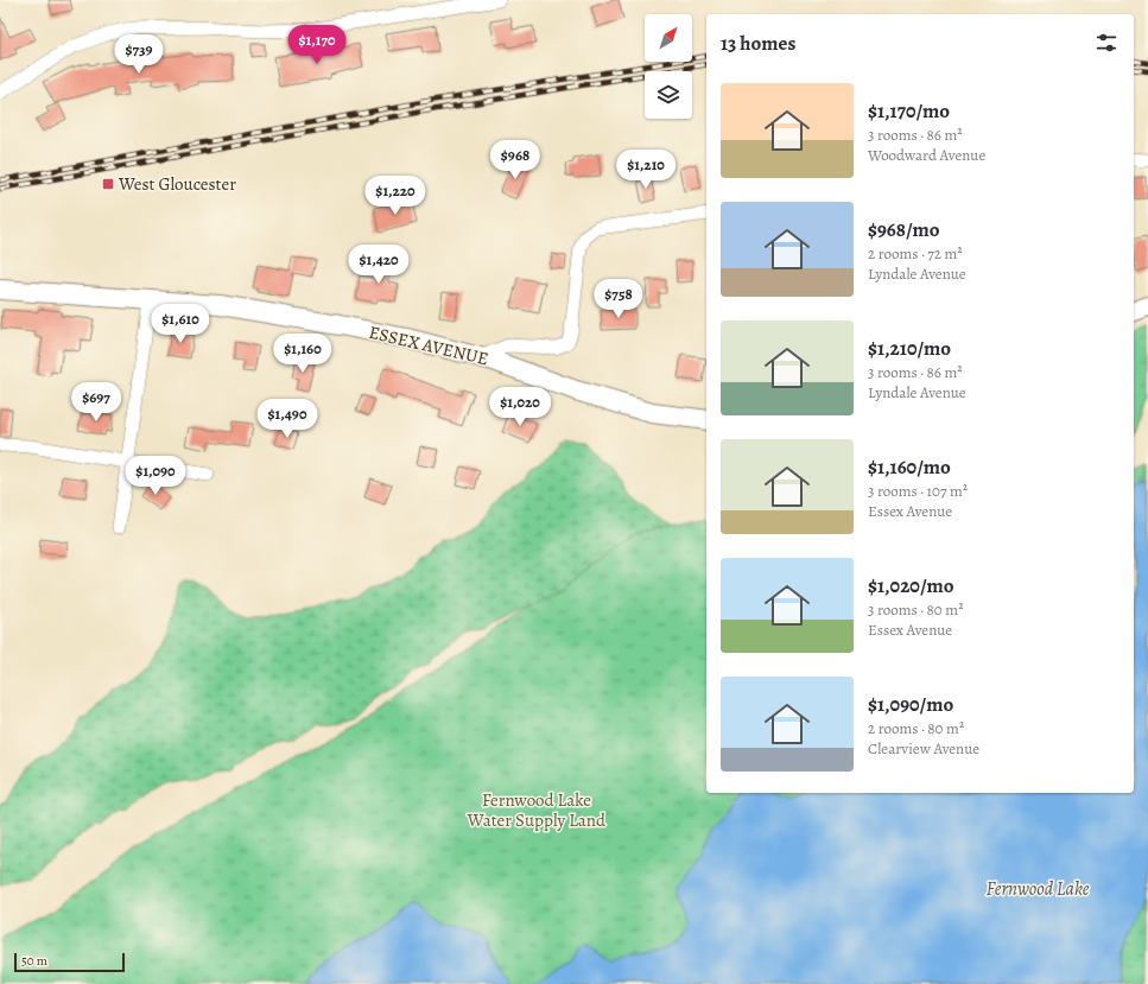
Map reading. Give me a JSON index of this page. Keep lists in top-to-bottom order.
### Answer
{
  "streets": {
    "street": ["ESSEX AVENUE"]
  },
  "water": ["Fernwood Lake"],
  "parks": ["Fernwood Lake Water Supply Land"],
  "places": {
    "transit": ["West Gloucester"]
  },
  "scale_bar": "50 m",
  "north": "top right",
  "page": {
    "heading": "13 homes",
    "price": [
      "$1,170",
      "$739",
      "$968",
      "$1,210",
      "$1,220",
      "$1,420",
      "$758",
      "$1,610",
      "$1,160",
      "$697",
      "$1,020",
      "$1,490",
      "$1,090"
    ],
    "list": [
      {
        "name": "$1,170/mo",
        "note": "3 rooms · 86 m² · Woodward Avenue"
      },
      {
        "name": "$968/mo",
        "note": "2 rooms · 72 m² · Lyndale Avenue"
      },
      {
        "name": "$1,210/mo",
        "note": "3 rooms · 86 m² · Lyndale Avenue"
      },
      {
        "name": "$1,160/mo",
        "note": "3 rooms · 107 m² · Essex Avenue"
      },
      {
        "name": "$1,020/mo",
        "note": "3 rooms · 80 m² · Essex Avenue"
      },
      {
        "name": "$1,090/mo",
        "note": "2 rooms · 80 m² · Clearview Avenue"
      }
    ],
    "scale": "50 m"
  }
}
